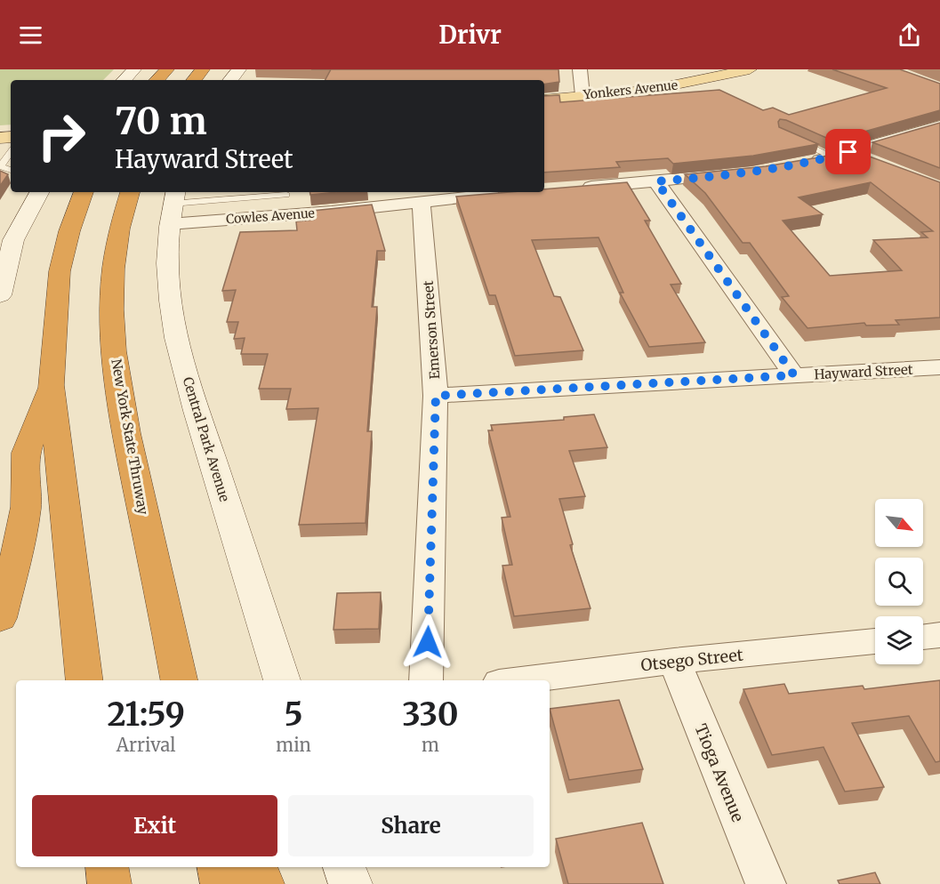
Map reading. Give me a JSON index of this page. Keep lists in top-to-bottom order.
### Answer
{
  "streets": {
    "highway": ["New York State Thruway"],
    "main road": ["Yonkers Avenue", "Central Park Avenue"],
    "street": [
      "Cowles Avenue",
      "Emerson Street",
      "Hayward Street",
      "Otsego Street",
      "Tioga Avenue"
    ]
  },
  "crossings": [
    ["Cowles Avenue", "Emerson Street"],
    ["Cowles Avenue", "Central Park Avenue"],
    ["Emerson Street", "Hayward Street"],
    ["Otsego Street", "Tioga Avenue"]
  ],
  "north": "bottom right",
  "page": {
    "header": "Drivr",
    "turn": ["70 m", "Hayward Street"],
    "eta": [
      "21:59",
      "Arrival",
      "5",
      "min",
      "330",
      "m"
    ],
    "buttons": ["Exit", "Share"]
  }
}
